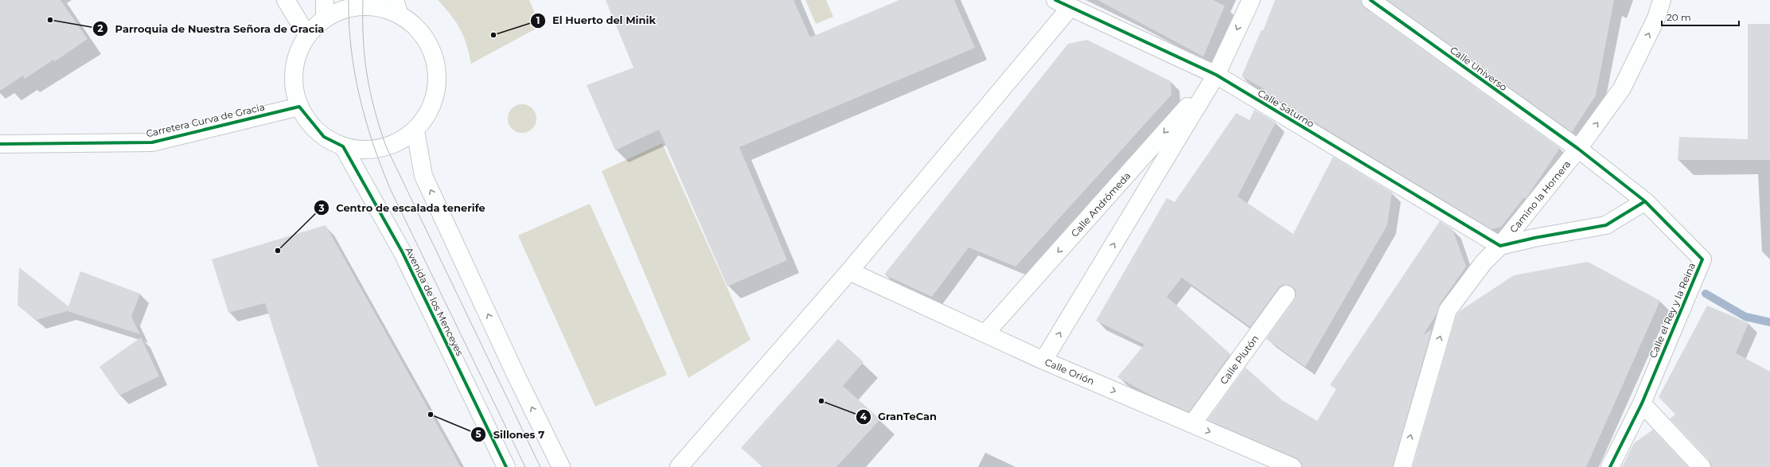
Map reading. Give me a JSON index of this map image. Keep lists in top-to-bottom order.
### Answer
{
  "streets": {
    "street": [
      "Calle Universo",
      "Calle Saturno",
      "Carretera Curva de Gracia",
      "Camino la Hornera",
      "Calle Andrómeda",
      "Avenida de los Menceyes",
      "Calle el Rey y la Reina",
      "Calle Plutón",
      "Calle Orión"
    ]
  },
  "crossings": [
    ["Calle Universo", "Camino la Hornera"],
    ["Calle Universo", "Calle el Rey y la Reina"],
    ["Calle Saturno", "Camino la Hornera"],
    ["Calle Saturno", "Calle Andrómeda"],
    ["Camino la Hornera", "Calle el Rey y la Reina"],
    ["Calle Andrómeda", "Calle Orión"],
    ["Calle Plutón", "Calle Orión"]
  ],
  "one_way": ["Camino la Hornera", "Calle Orión"],
  "places": [
    "Parroquia de Nuestra Señora de Gracia",
    "El Huerto del Minik",
    "Centro de escalada tenerife",
    "GranTeCan",
    "Sillones 7"
  ],
  "scale_bar": "20 m"
}
